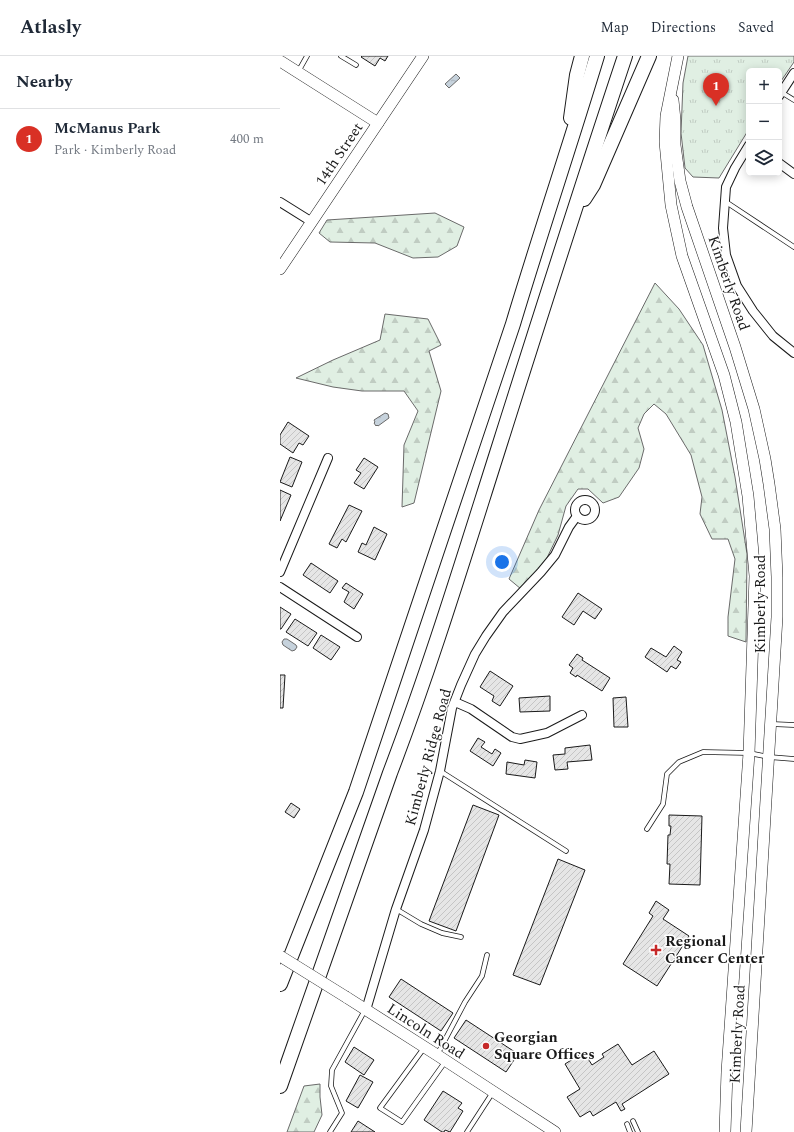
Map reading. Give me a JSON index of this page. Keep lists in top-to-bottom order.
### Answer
{
  "streets": {
    "main road": ["14th Street", "Kimberly Road", "Lincoln Road"],
    "street": ["Kimberly Ridge Road"]
  },
  "crossings": [
    ["Kimberly Ridge Road", "Lincoln Road"]
  ],
  "places": {
    "health": ["Regional Cancer Center"],
    "other": ["Georgian Square Offices"]
  },
  "page": {
    "header": "Atlasly",
    "nav": ["Map", "Directions", "Saved"],
    "heading": "Nearby",
    "map_buttons": ["+", "−"],
    "pins": "1",
    "list": [
      {
        "mark": "1",
        "name": "McManus Park",
        "note": "Park · Kimberly Road",
        "value": "400 m"
      }
    ]
  }
}
